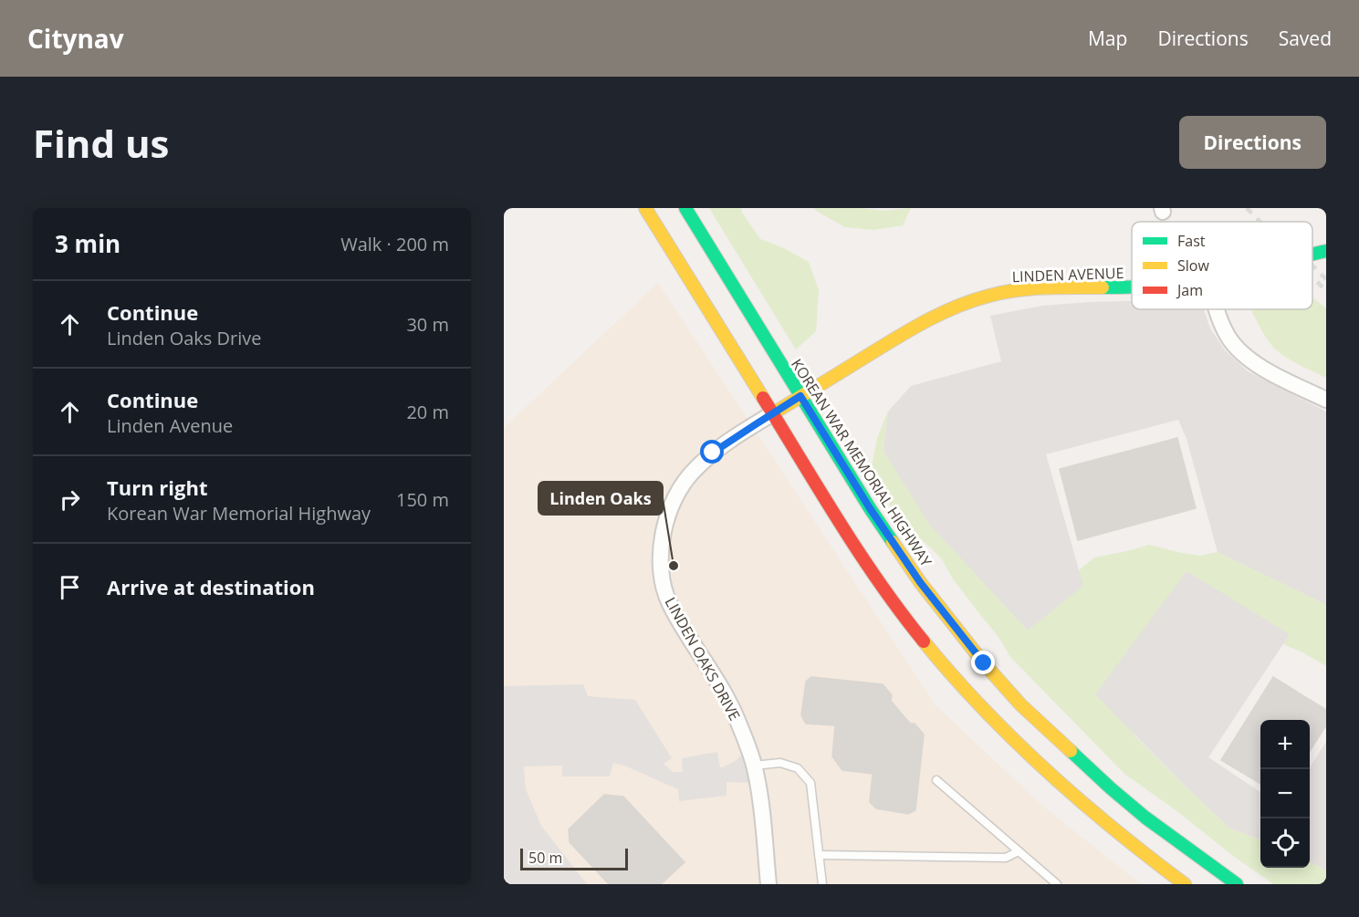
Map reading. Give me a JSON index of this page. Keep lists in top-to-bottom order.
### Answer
{
  "streets": {
    "main road": ["LINDEN AVENUE", "KOREAN WAR MEMORIAL HIGHWAY"],
    "street": ["LINDEN OAKS DRIVE"]
  },
  "crossings": [
    ["LINDEN AVENUE", "KOREAN WAR MEMORIAL HIGHWAY"],
    ["LINDEN AVENUE", "LINDEN OAKS DRIVE"]
  ],
  "places": ["Linden Oaks"],
  "legend": ["Fast", "Slow", "Jam"],
  "scale_bar": "50 m",
  "page": {
    "header": "Citynav",
    "nav": ["Map", "Directions", "Saved"],
    "buttons": "Directions",
    "title": "Find us",
    "heading": ["3 min", "Walk · 200 m"],
    "list": [
      ["Continue", "Linden Oaks Drive", "30 m"],
      ["Continue", "Linden Avenue", "20 m"],
      ["Turn right", "Korean War Memorial Highway", "150 m"],
      "Arrive at destination"
    ],
    "map_buttons": ["+", "−"],
    "scale": "50 m"
  }
}
